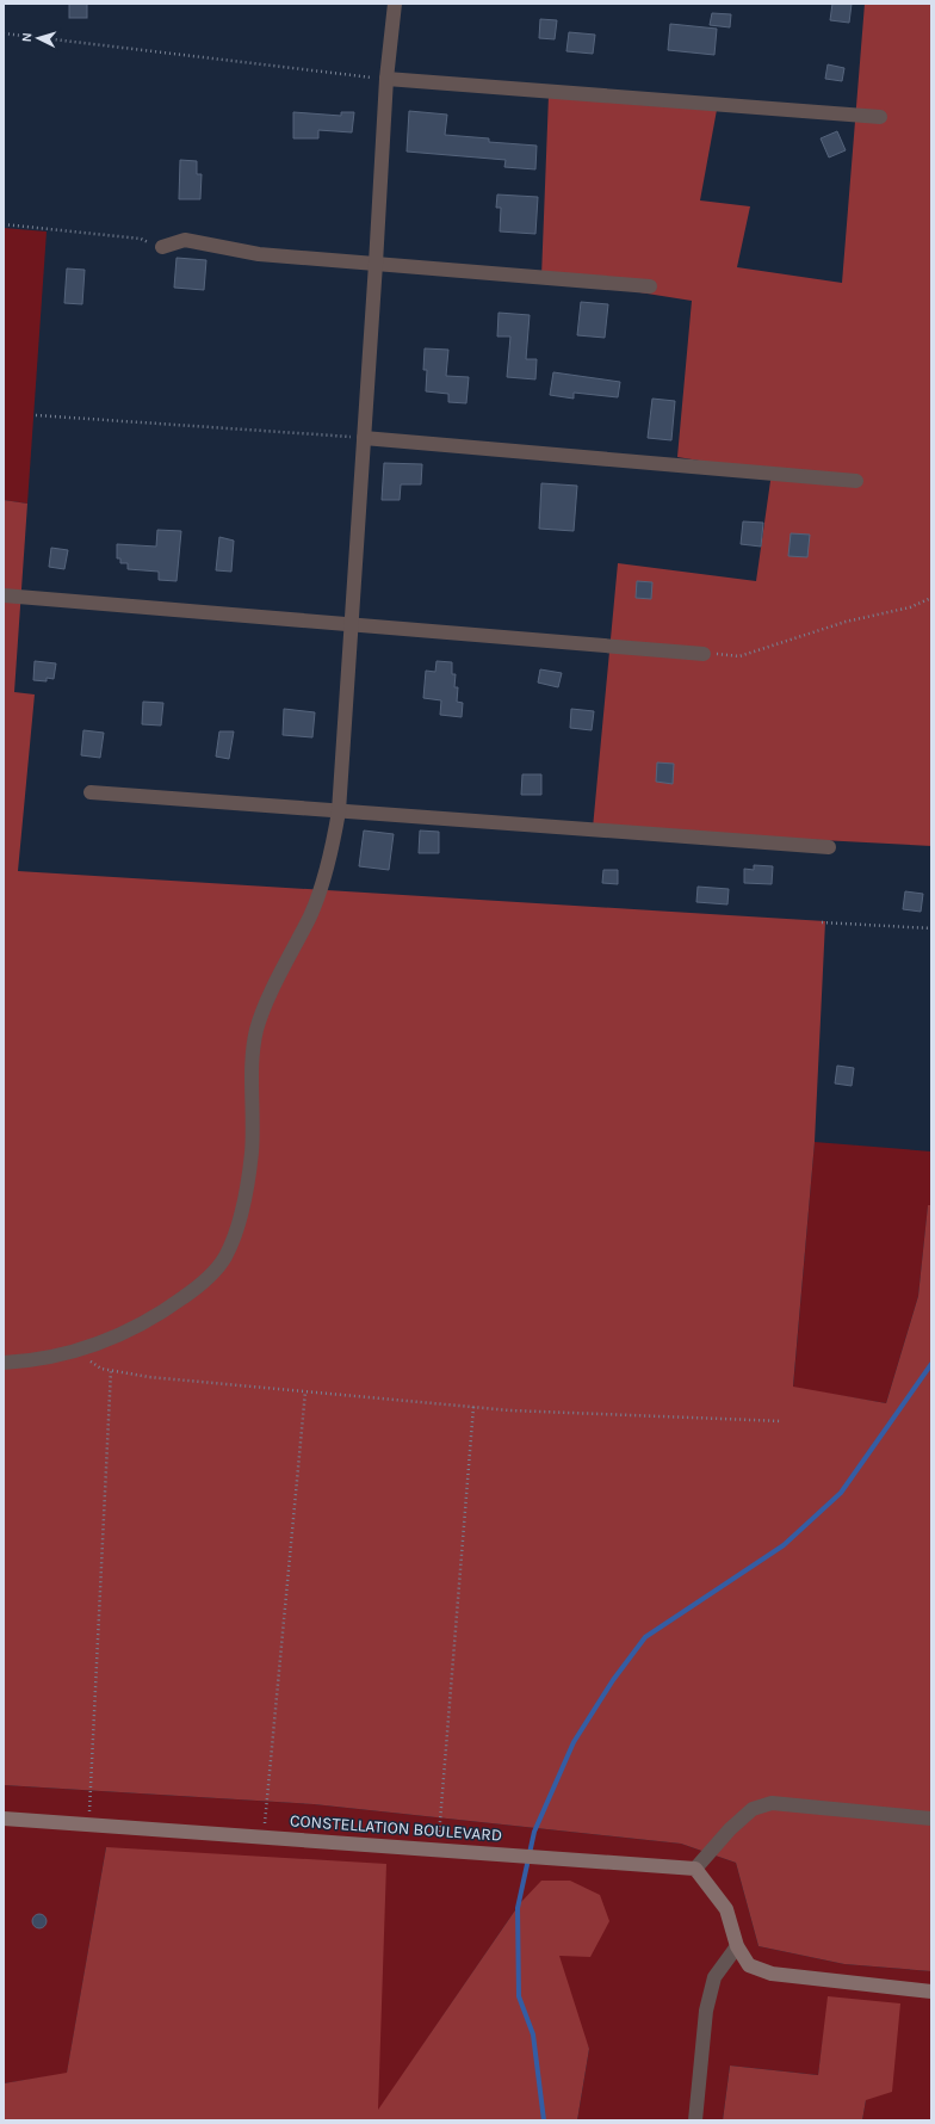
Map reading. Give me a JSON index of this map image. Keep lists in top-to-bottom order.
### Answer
{
  "streets": {
    "street": ["CONSTELLATION BOULEVARD"]
  },
  "north": "left"
}
